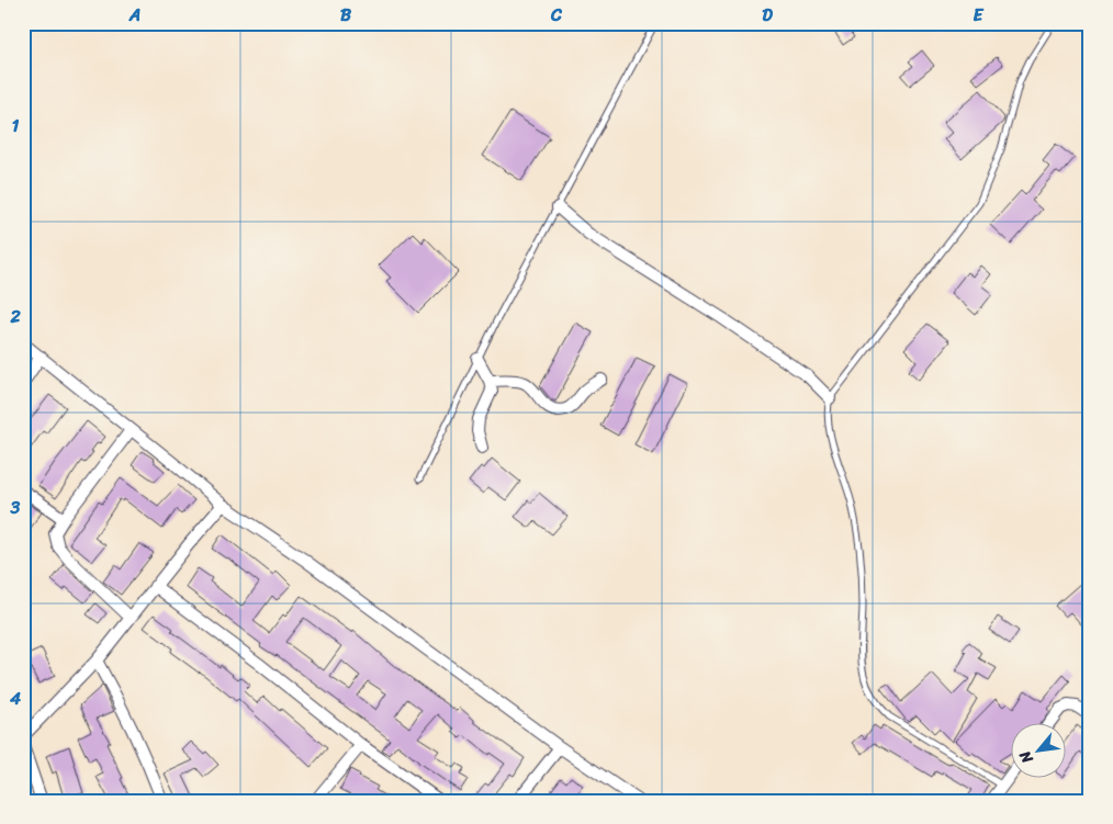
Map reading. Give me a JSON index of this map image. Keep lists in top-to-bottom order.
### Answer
{
  "north": "bottom left",
  "grid": {
    "columns": [
      "A",
      "B",
      "C",
      "D",
      "E"
    ],
    "rows": [
      "1",
      "2",
      "3",
      "4"
    ]
  }
}
